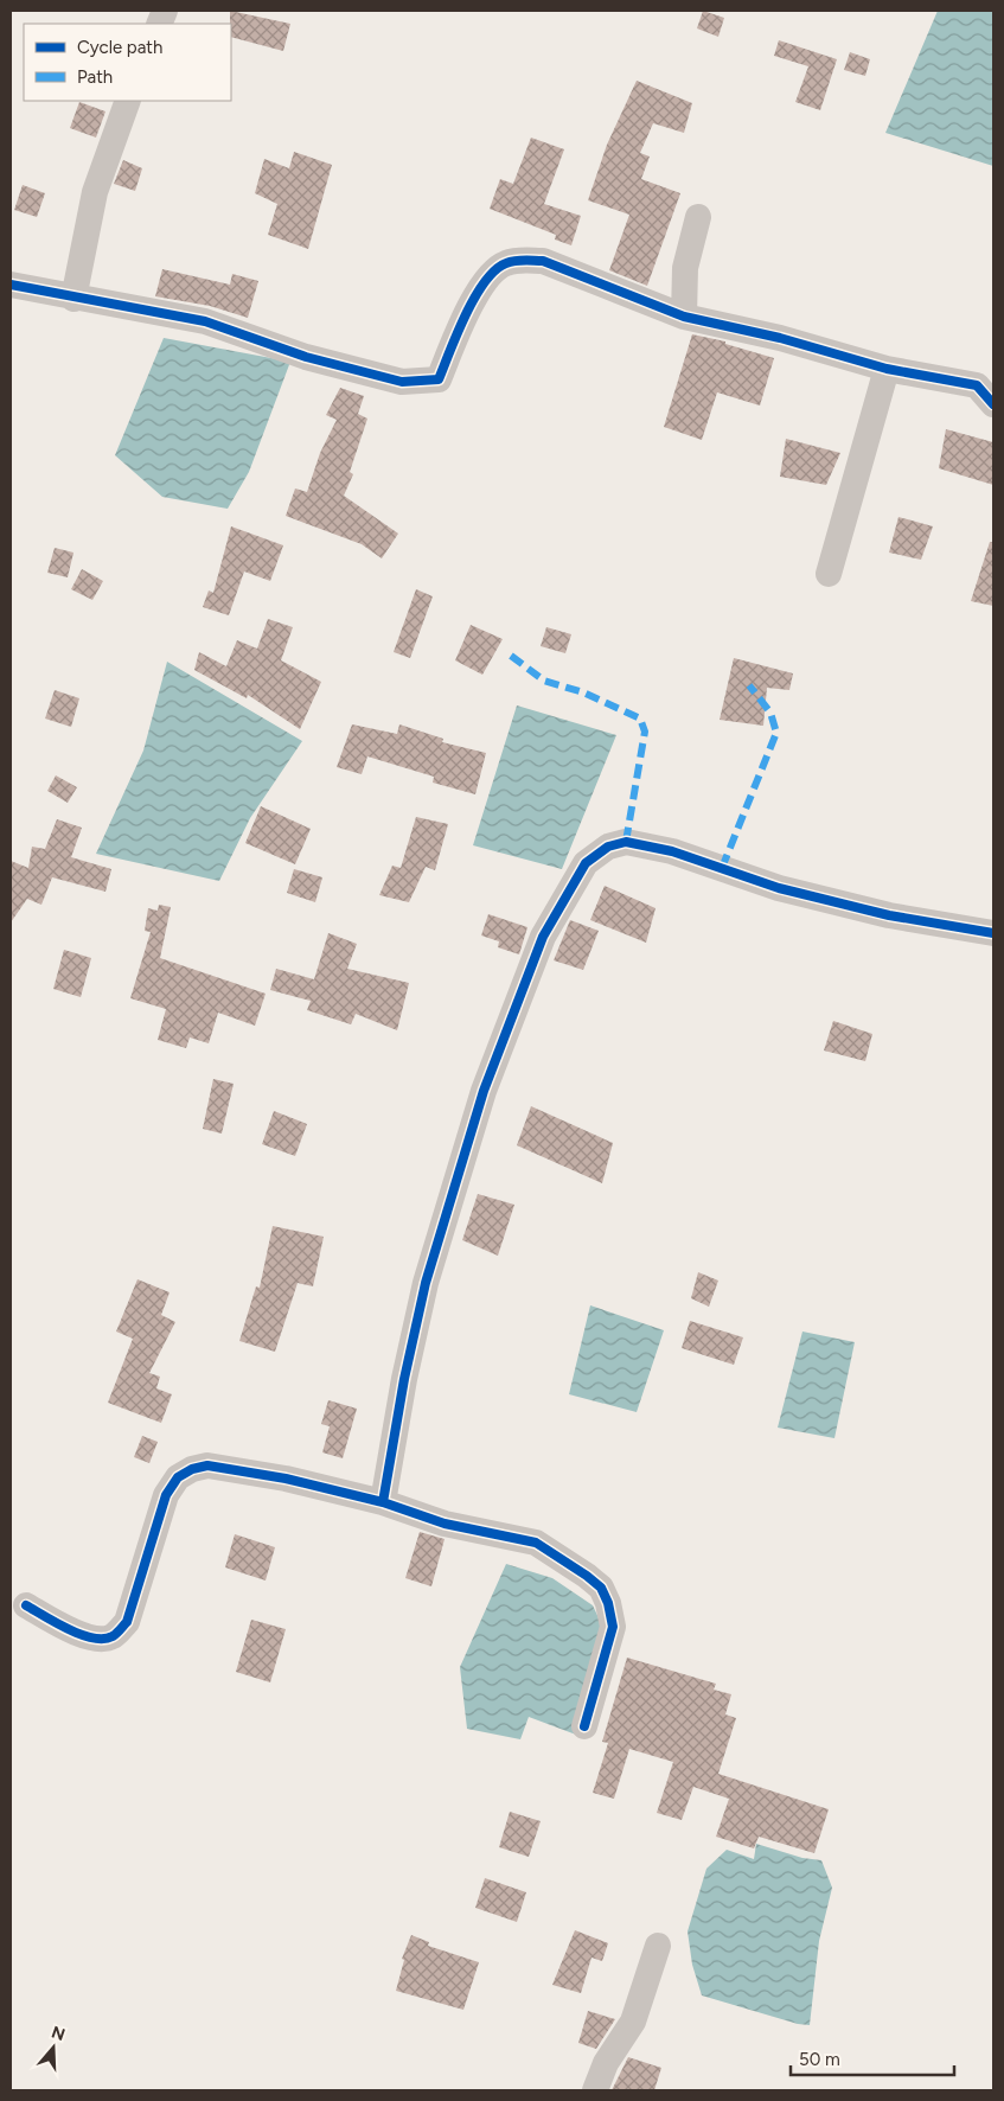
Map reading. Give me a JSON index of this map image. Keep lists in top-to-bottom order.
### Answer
{
  "legend": ["Cycle path", "Path"],
  "scale_bar": "50 m",
  "north": "top"
}
